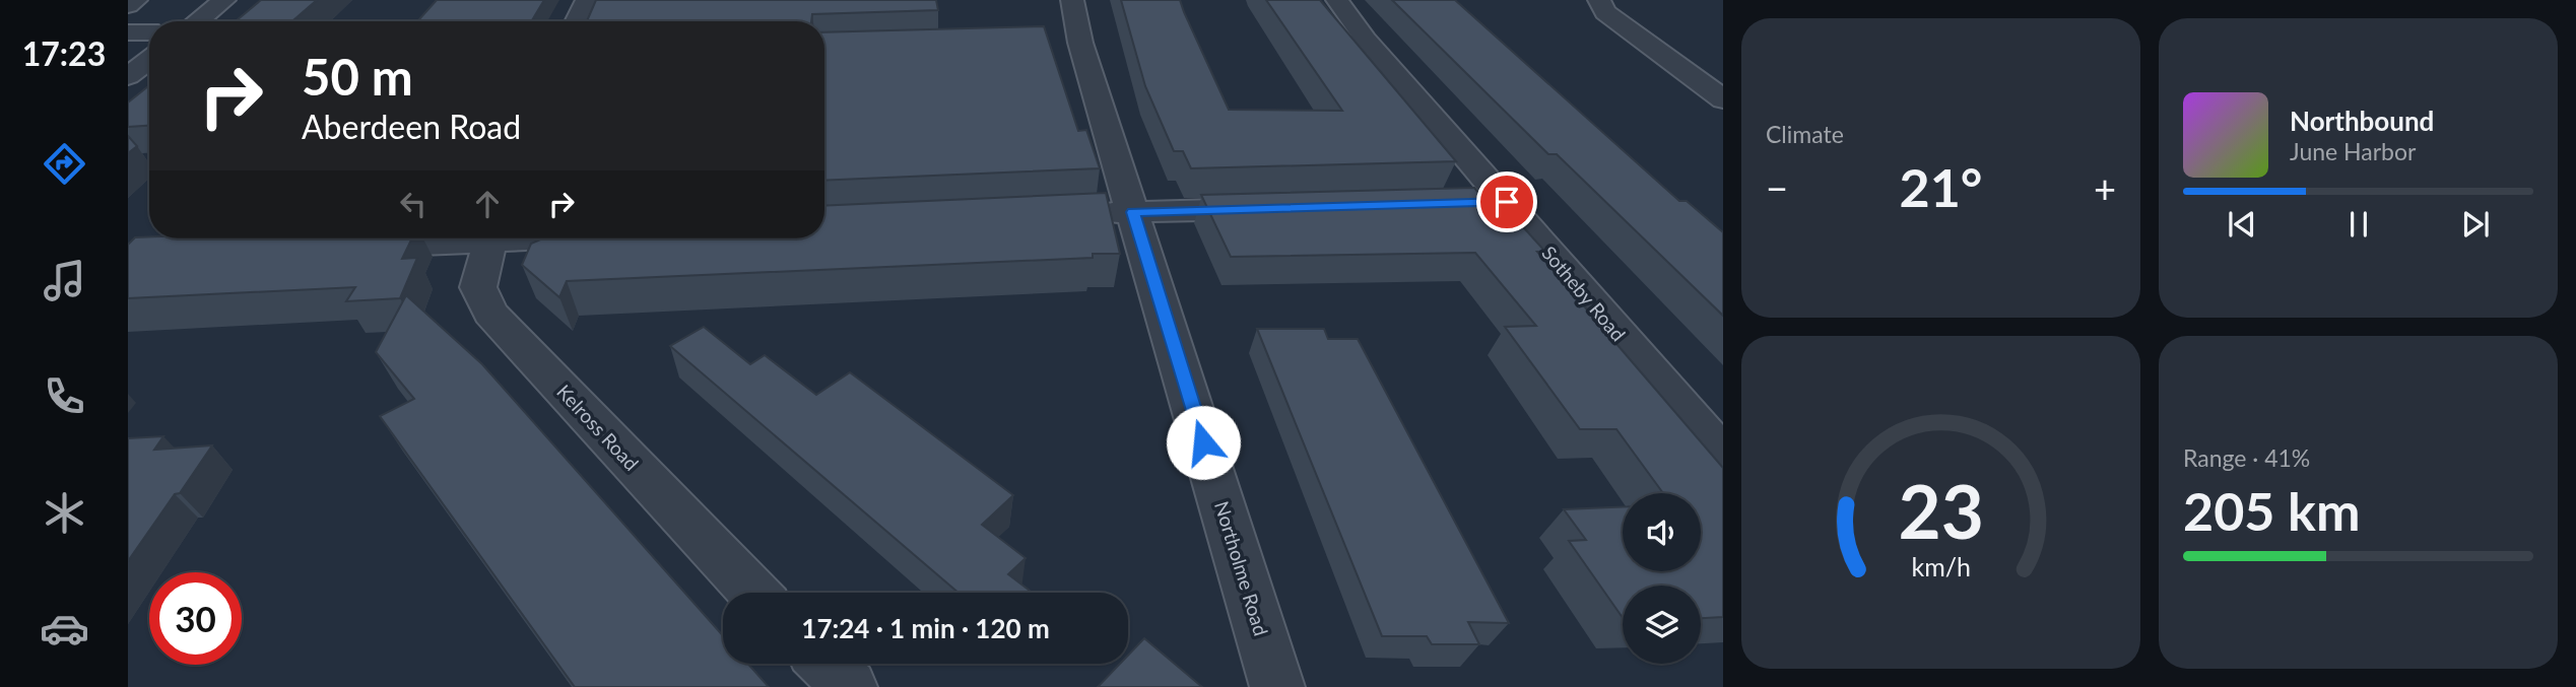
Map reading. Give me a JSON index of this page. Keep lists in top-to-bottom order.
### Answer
{
  "streets": {
    "street": ["Sotheby Road", "Kelross Road", "Northolme Road"]
  },
  "page": {
    "tabs": "17:23",
    "tile": [
      "Climate",
      ["Range · 41%", "205 km"]
    ],
    "turn": ["50 m", "Aberdeen Road"],
    "song": ["Northbound", "June Harbor"],
    "heat": ["−", "21°", "+"],
    "limit": "30",
    "trip": "17:24 · 1 min · 120 m",
    "gauge": ["23", "km/h"]
  }
}
